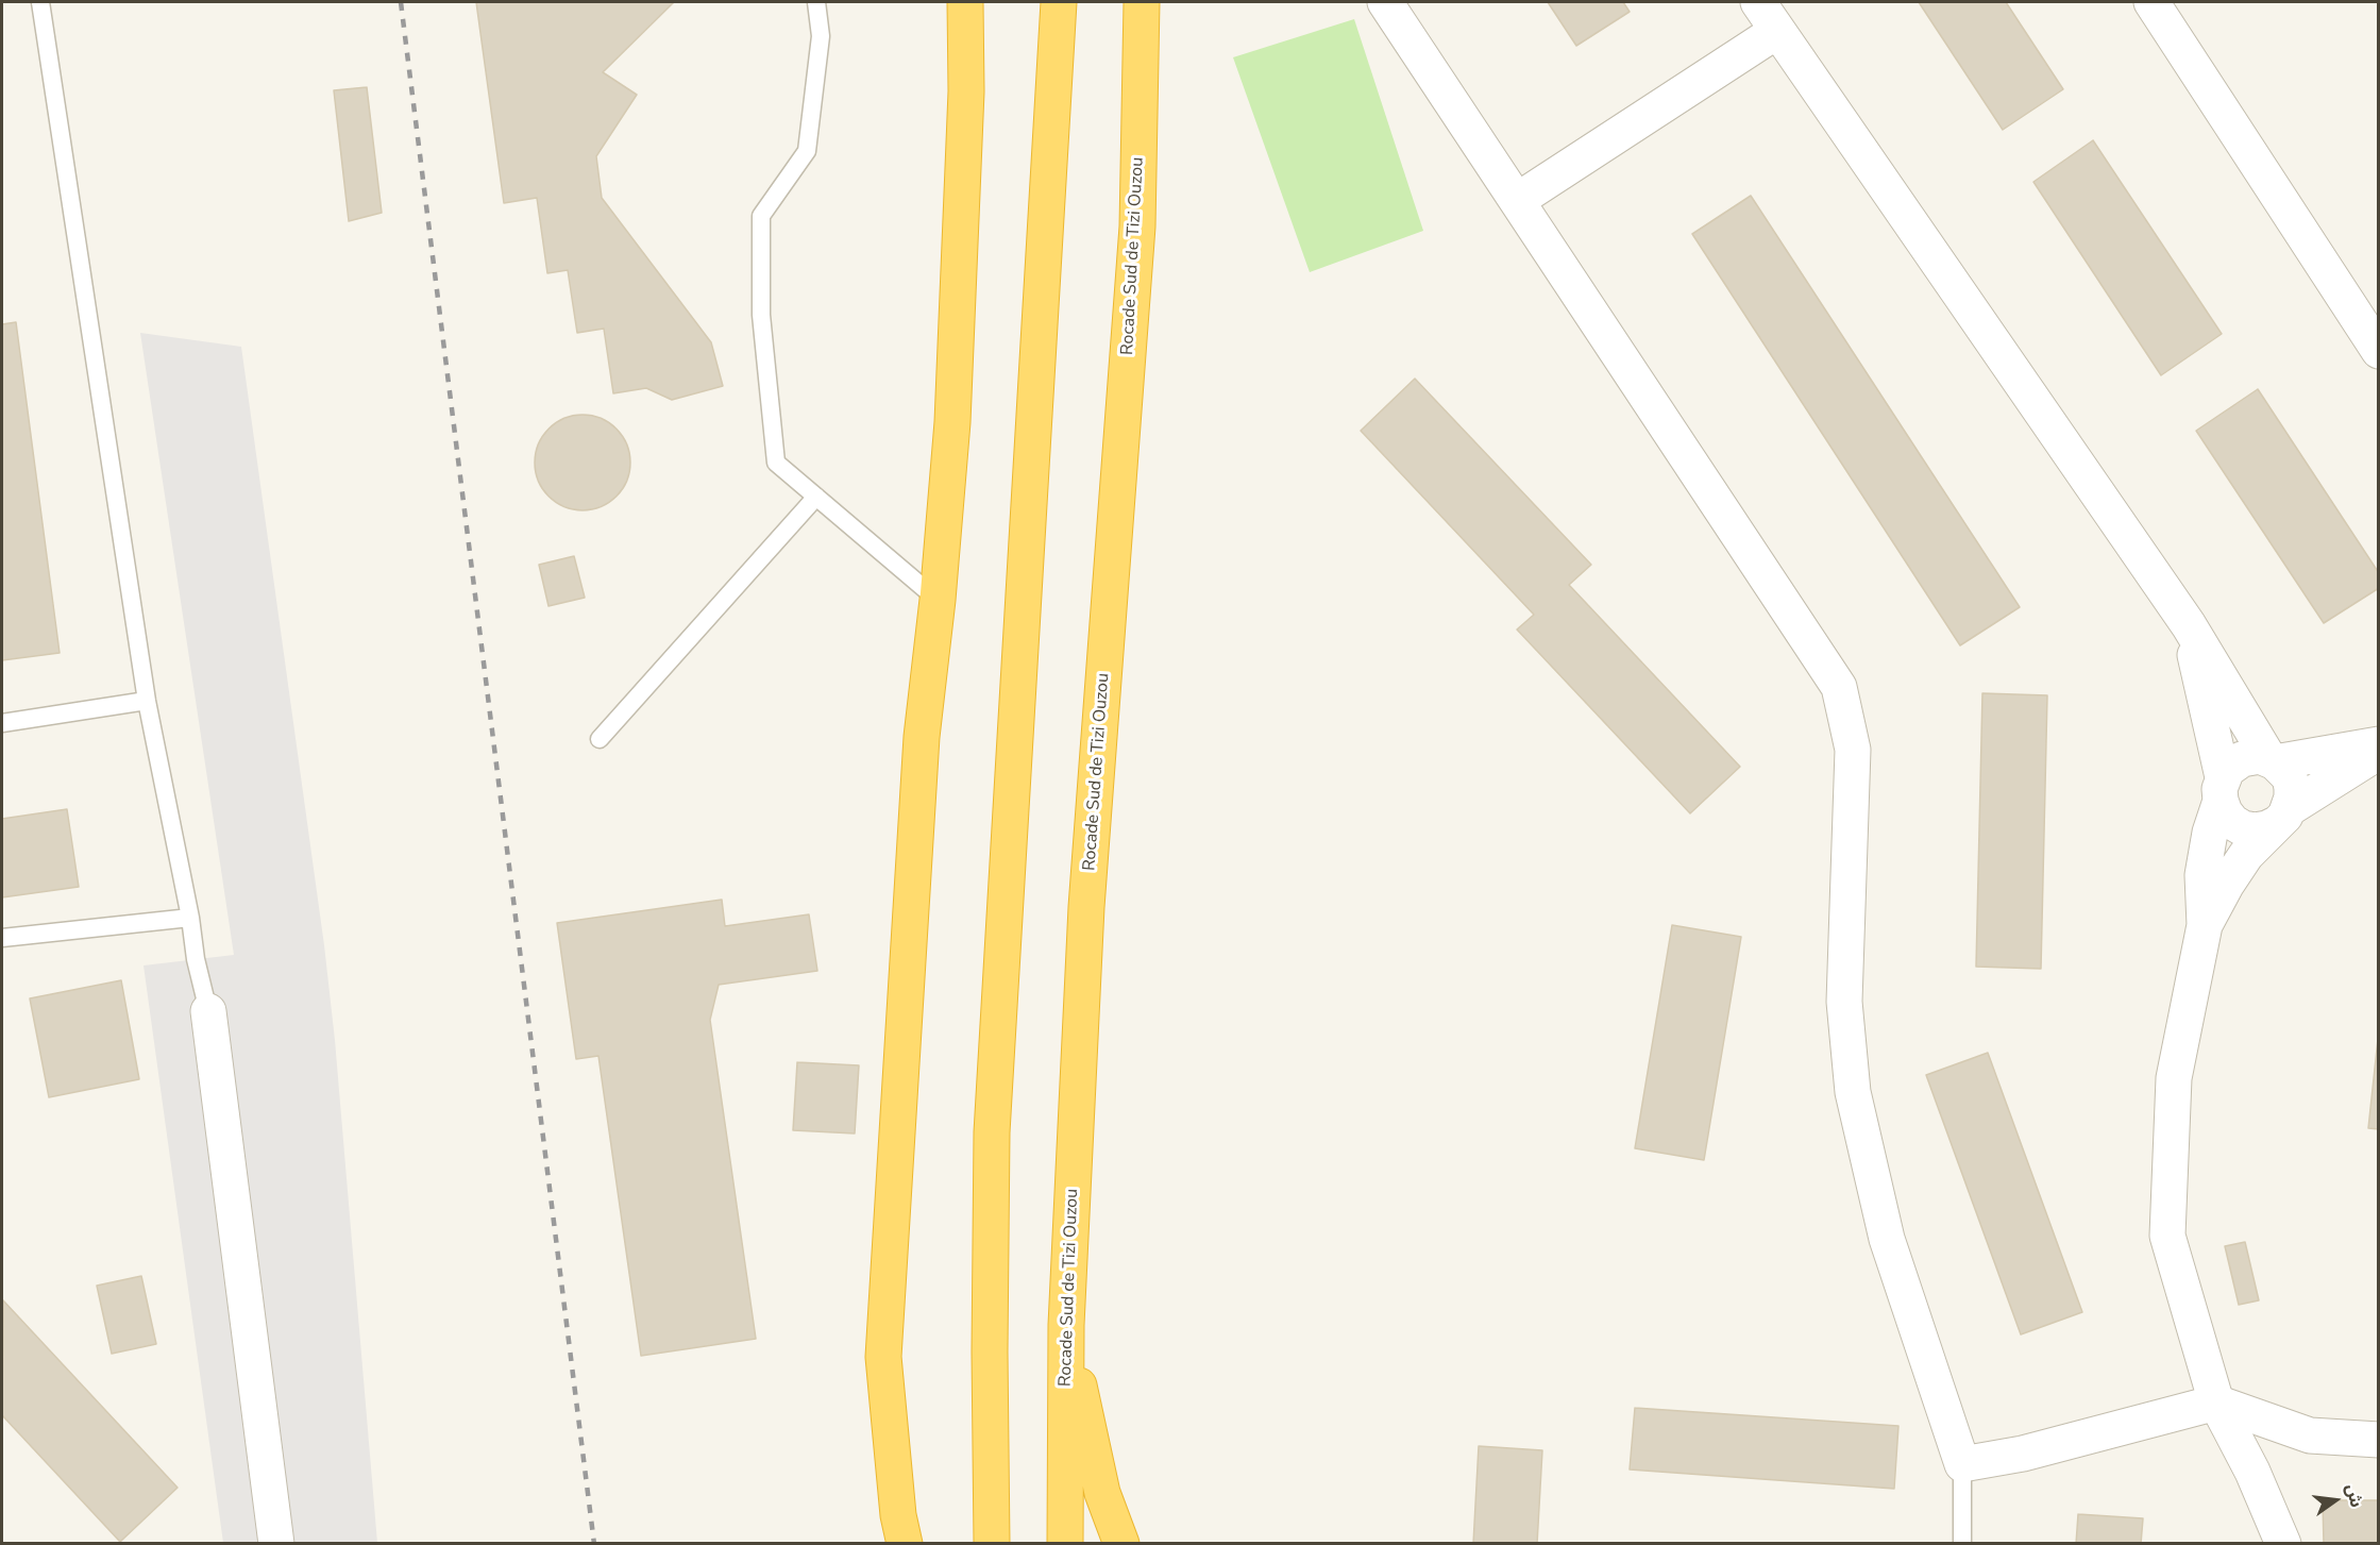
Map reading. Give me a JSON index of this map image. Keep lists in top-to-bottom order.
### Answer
{
  "streets": {
    "highway": ["Rocade Sud de Tizi Ouzou"]
  },
  "north": "right"
}
